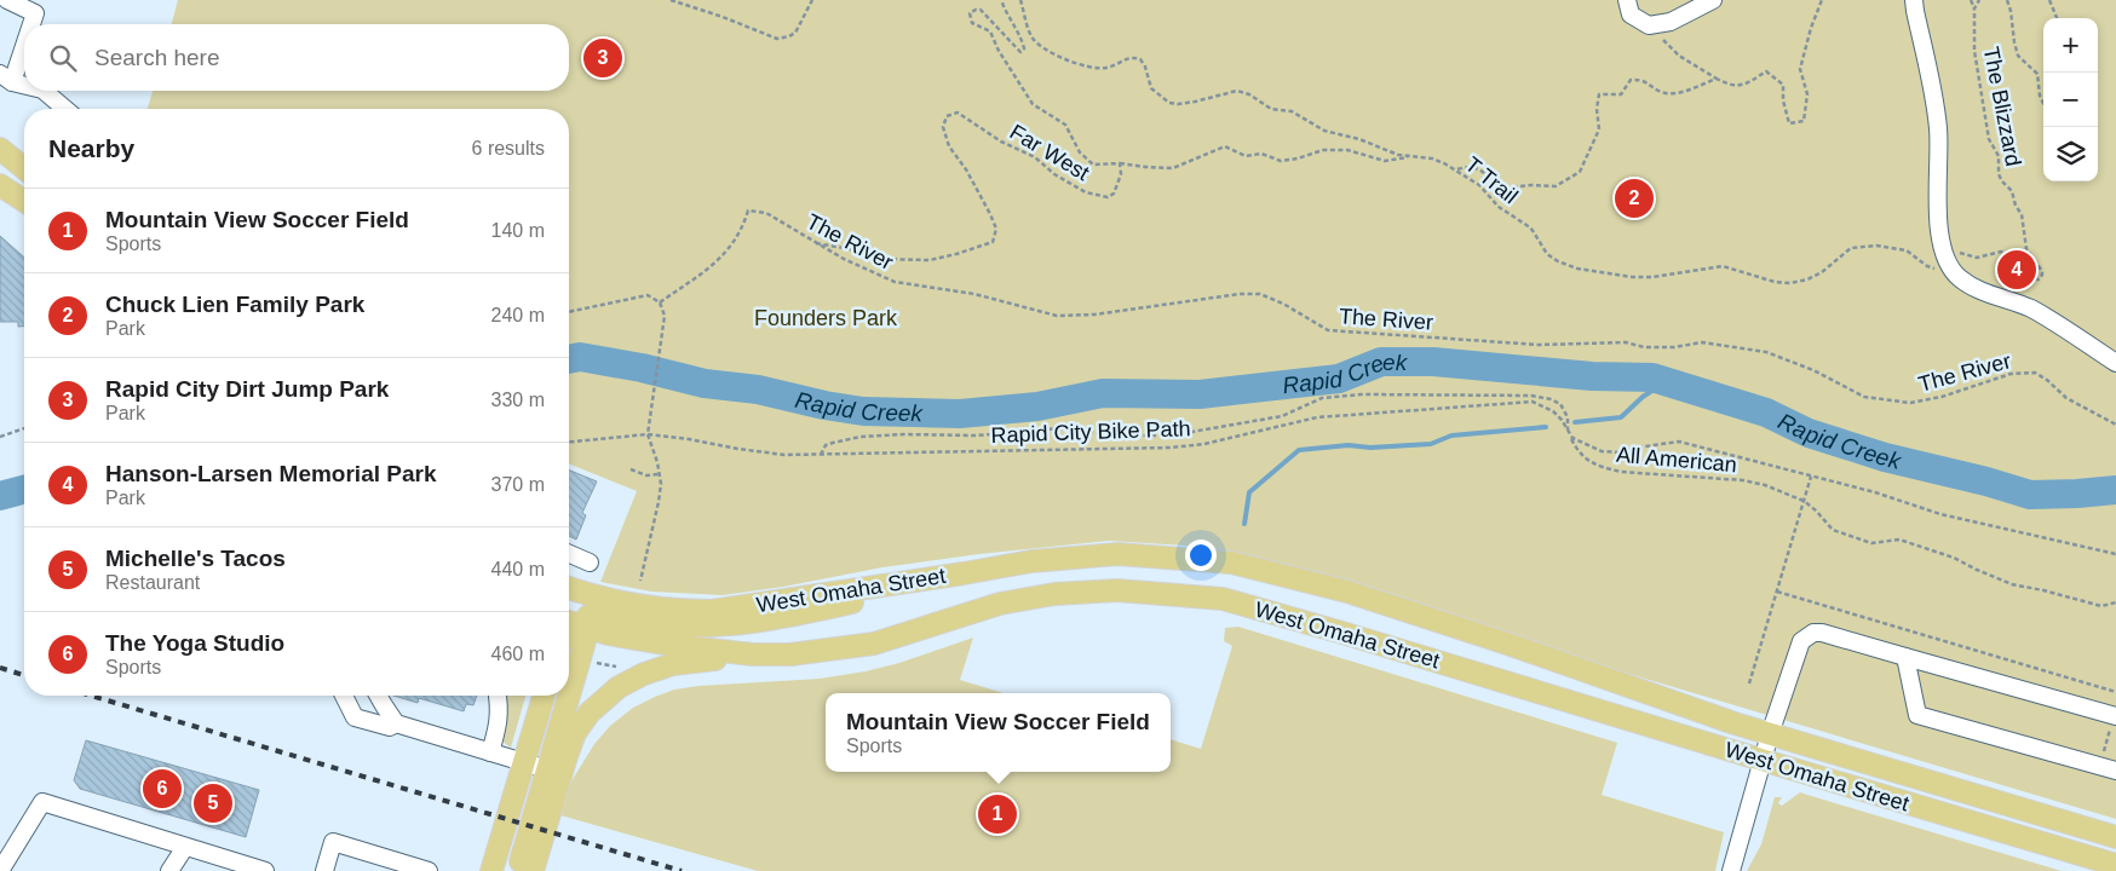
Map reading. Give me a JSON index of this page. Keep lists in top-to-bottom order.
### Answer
{
  "streets": {
    "main road": ["West Omaha Street"],
    "path": [
      "The Blizzard",
      "Far West",
      "T Trail",
      "The River",
      "Rapid City Bike Path",
      "All American"
    ]
  },
  "crossings": [
    ["The Blizzard", "T Trail"],
    ["Far West", "The River"],
    ["Rapid City Bike Path", "All American"]
  ],
  "water": ["Rapid Creek"],
  "parks": ["Founders Park"],
  "page": {
    "map_buttons": ["+", "−"],
    "search": "Search here",
    "pins": [
      "3",
      "2",
      "4",
      "6",
      "5",
      "1"
    ],
    "heading": ["Nearby", "6 results"],
    "list": [
      {
        "mark": "1",
        "name": "Mountain View Soccer Field",
        "note": "Sports",
        "value": "140 m"
      },
      {
        "mark": "2",
        "name": "Chuck Lien Family Park",
        "note": "Park",
        "value": "240 m"
      },
      {
        "mark": "3",
        "name": "Rapid City Dirt Jump Park",
        "note": "Park",
        "value": "330 m"
      },
      {
        "mark": "4",
        "name": "Hanson-Larsen Memorial Park",
        "note": "Park",
        "value": "370 m"
      },
      {
        "mark": "5",
        "name": "Michelle's Tacos",
        "note": "Restaurant",
        "value": "440 m"
      },
      {
        "mark": "6",
        "name": "The Yoga Studio",
        "note": "Sports",
        "value": "460 m"
      }
    ],
    "popup": ["Mountain View Soccer Field", "Sports"]
  }
}
